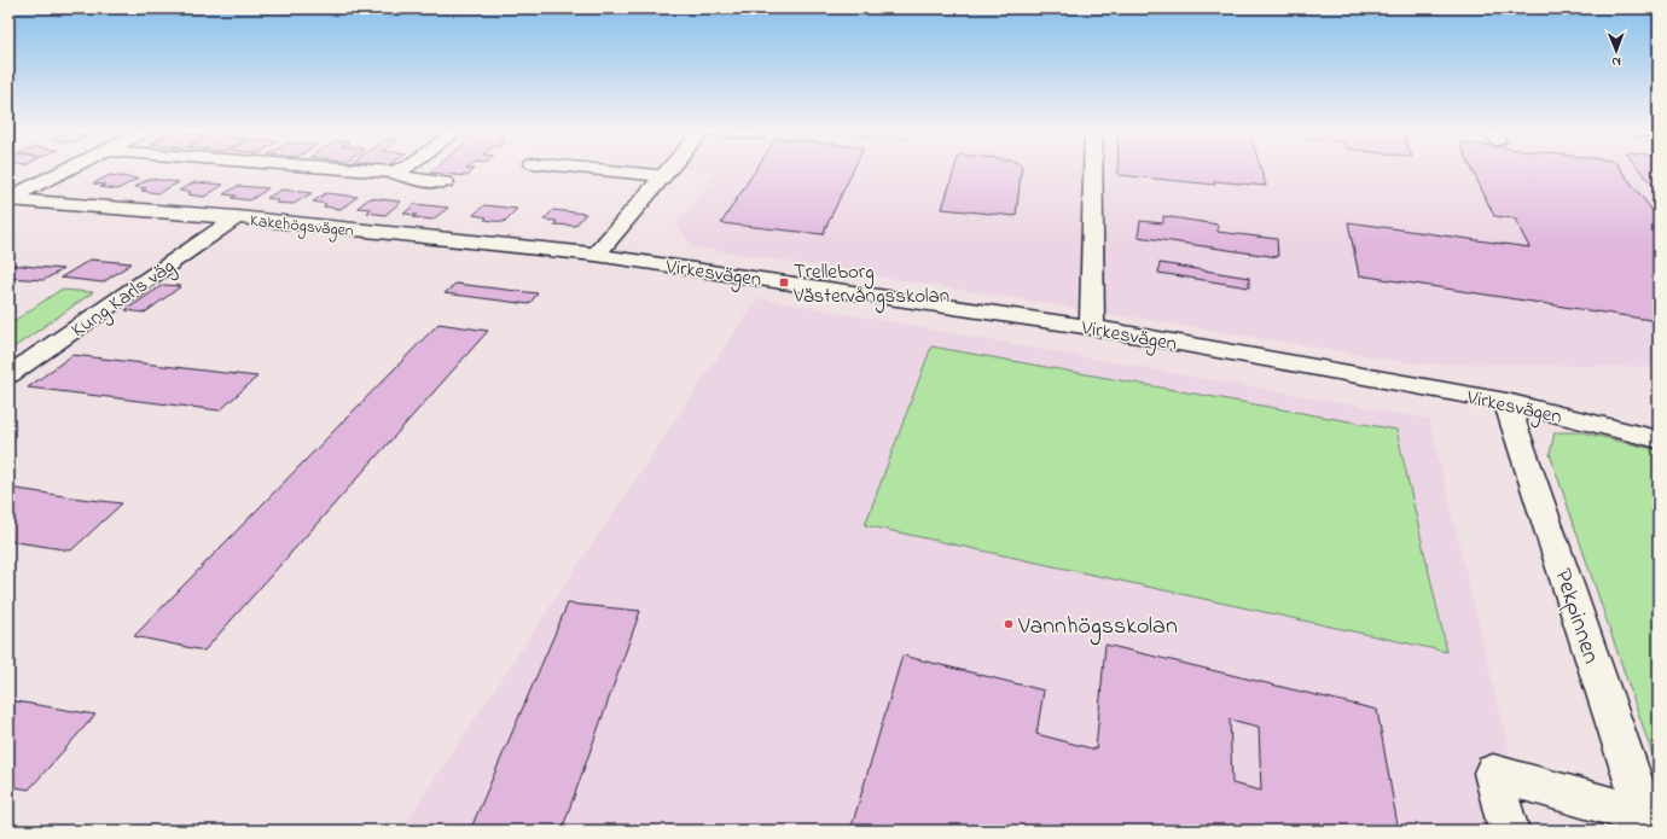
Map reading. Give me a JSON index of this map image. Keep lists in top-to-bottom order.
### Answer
{
  "streets": {
    "street": [
      "Kakehögsvägen",
      "Virkesvägen",
      "Kung Karls väg",
      "Pekpinnen"
    ]
  },
  "crossings": [
    ["Kakehögsvägen", "Virkesvägen"],
    ["Kakehögsvägen", "Kung Karls väg"],
    ["Virkesvägen", "Pekpinnen"]
  ],
  "places": {
    "transit": ["Trelleborg Västervångsskolan"],
    "other": ["Vannhögsskolan"]
  },
  "north": "bottom"
}
